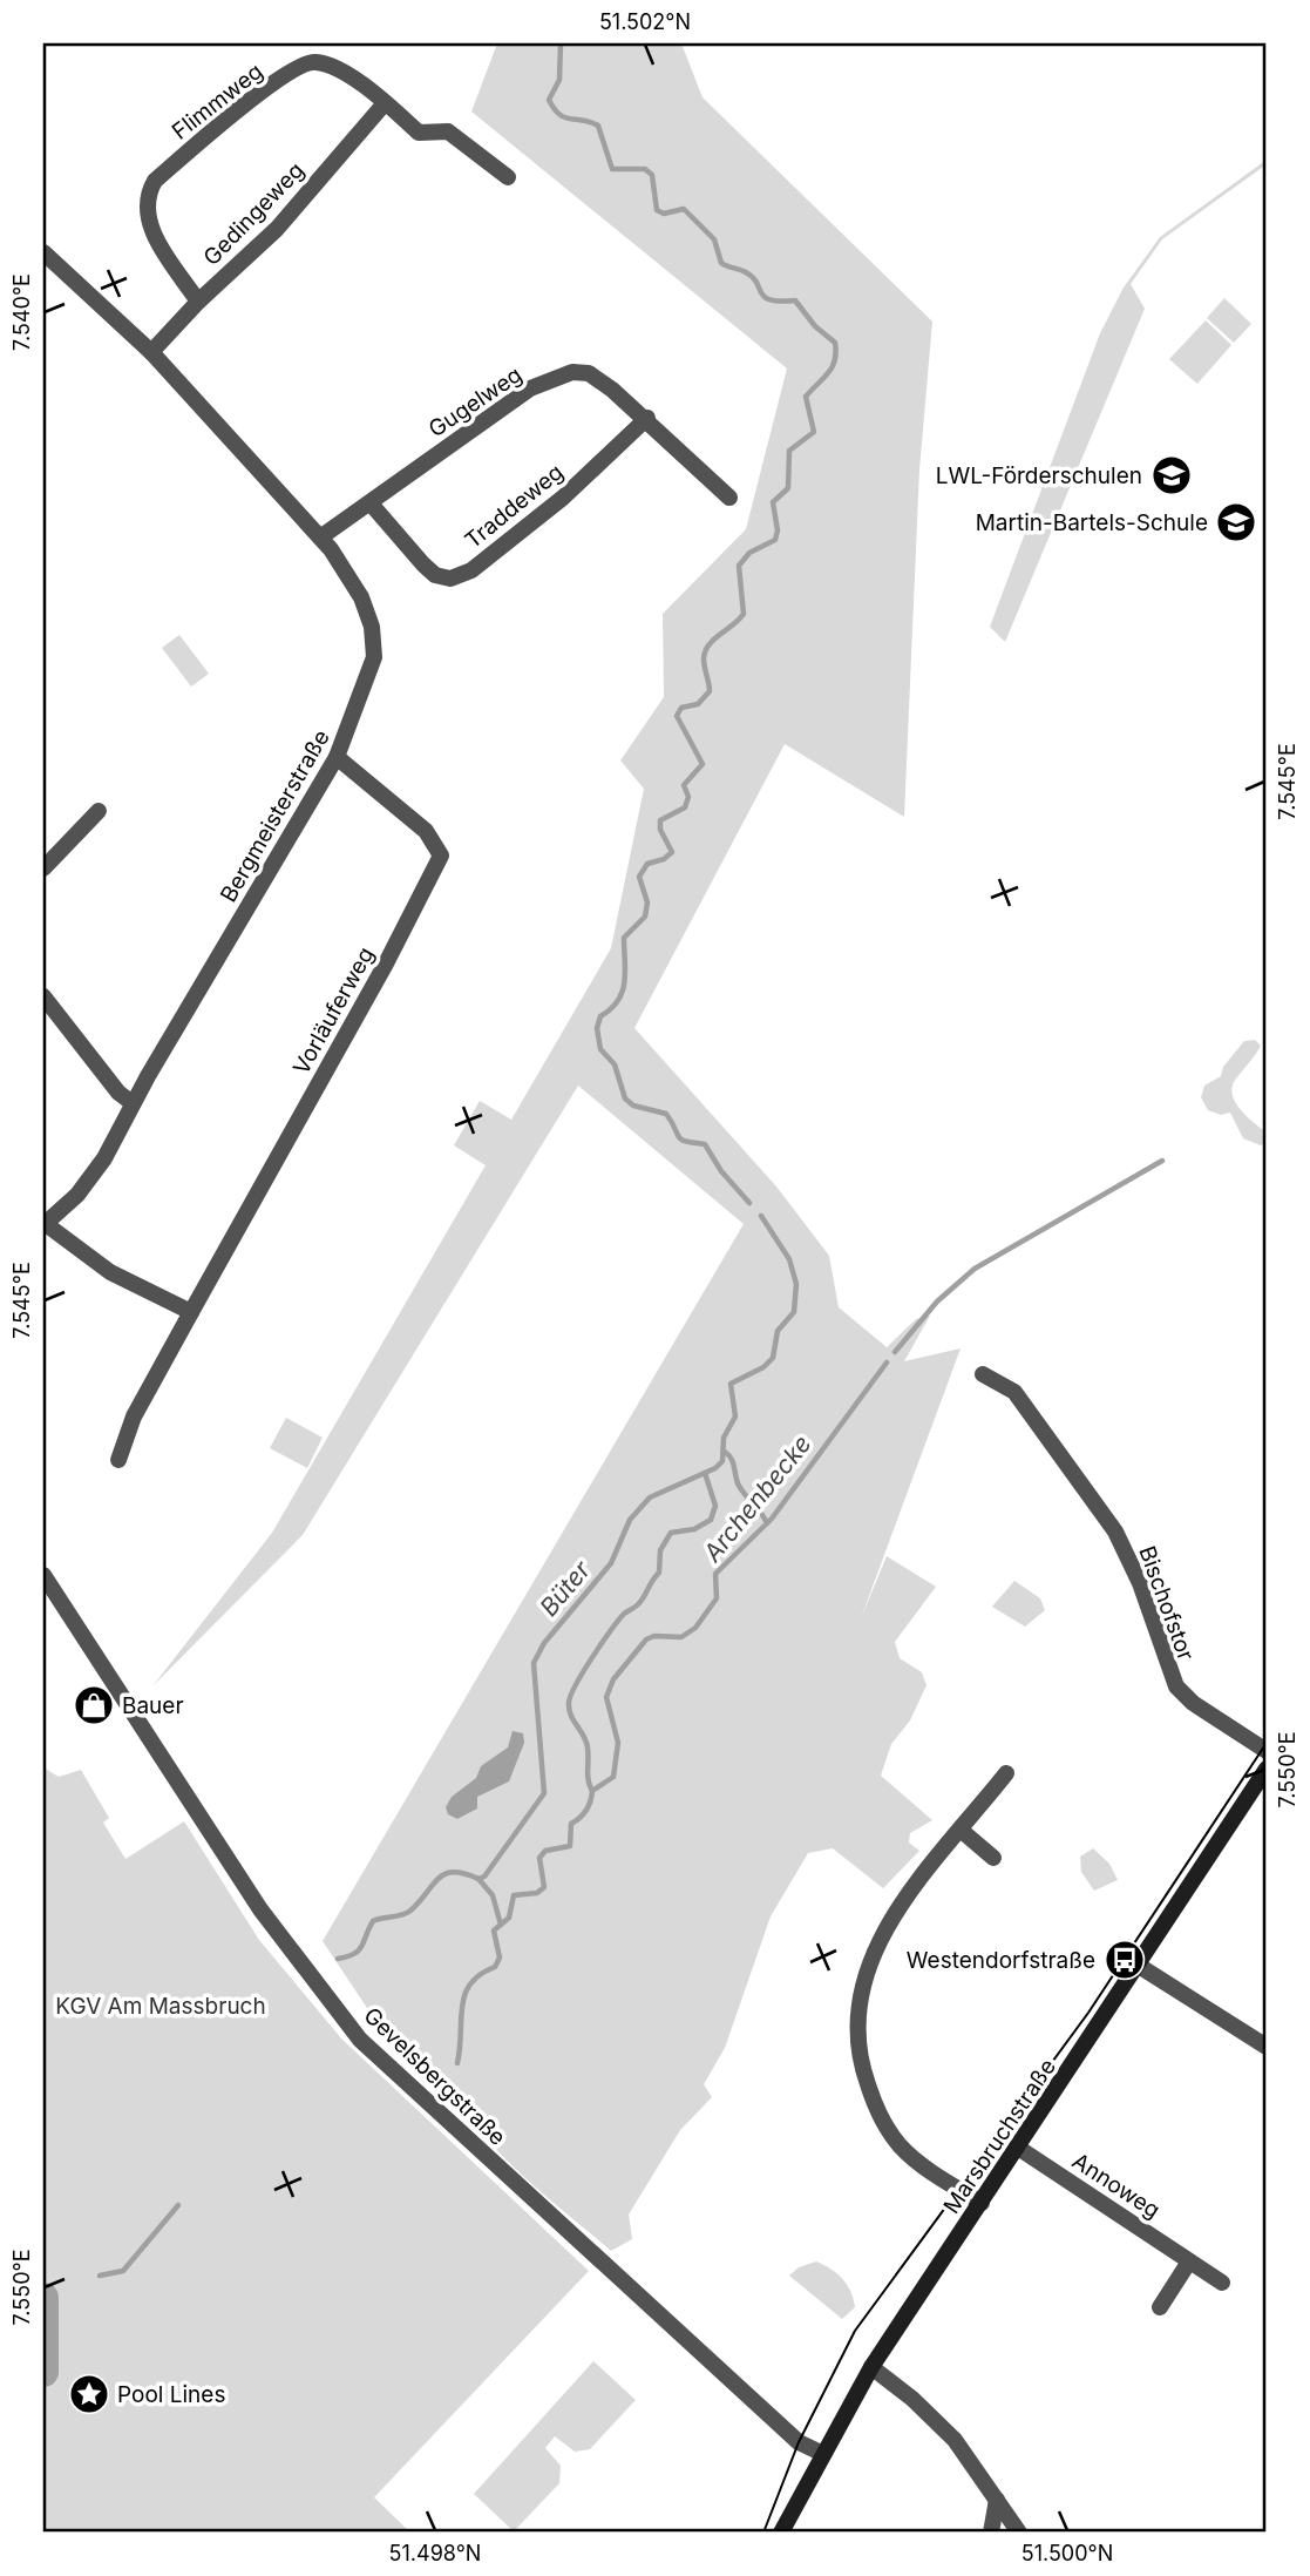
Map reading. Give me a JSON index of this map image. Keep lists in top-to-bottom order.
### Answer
{
  "streets": {
    "street": [
      "Flimmweg",
      "Gedingeweg",
      "Gugelweg",
      "Traddeweg",
      "Bergmeisterstraße",
      "Vorläuferweg",
      "Bischofstor",
      "Gevelsbergstraße",
      "Marsbruchstraße",
      "Annoweg"
    ]
  },
  "crossings": [
    ["Flimmweg", "Gedingeweg"],
    ["Gedingeweg", "Bergmeisterstraße"],
    ["Gugelweg", "Traddeweg"],
    ["Gugelweg", "Bergmeisterstraße"],
    ["Bergmeisterstraße", "Vorläuferweg"],
    ["Gevelsbergstraße", "Marsbruchstraße"],
    ["Marsbruchstraße", "Annoweg"]
  ],
  "water": ["Archenbecke", "Büter"],
  "parks": ["KGV Am Massbruch"],
  "places": {
    "school or university": ["LWL-Förderschulen", "Martin-Bartels-Schule"],
    "shop": ["Bauer"],
    "bus stop": ["Westendorfstraße"],
    "place": ["Pool Lines"]
  },
  "coordinates": [
    "51.502°N",
    "7.540°E",
    "7.545°E",
    "7.550°E",
    "51.498°N",
    "51.500°N"
  ]
}
